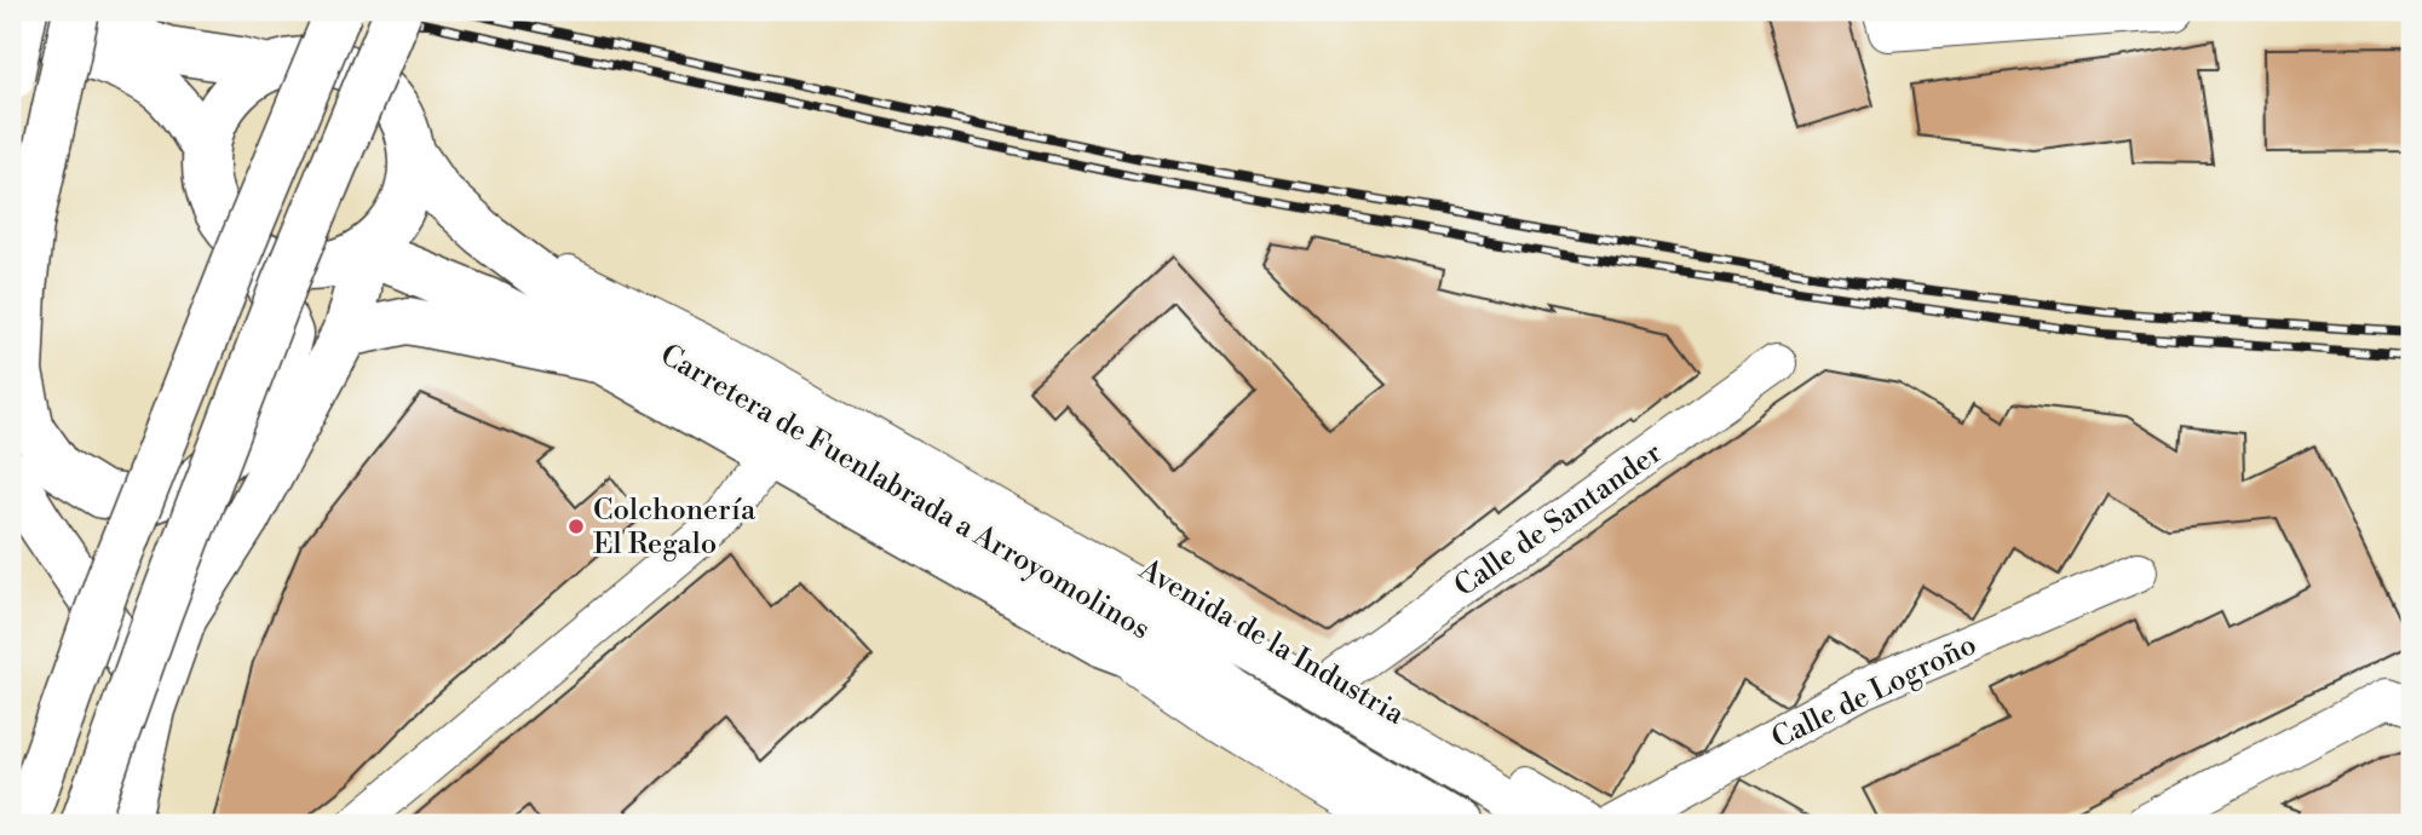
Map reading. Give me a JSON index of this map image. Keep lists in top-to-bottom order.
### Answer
{
  "streets": {
    "main road": ["Carretera de Fuenlabrada a Arroyomolinos"],
    "street": ["Calle de Santander", "Avenida de la Industria", "Calle de Logroño"]
  },
  "crossings": [
    ["Carretera de Fuenlabrada a Arroyomolinos", "Avenida de la Industria"],
    ["Calle de Santander", "Avenida de la Industria"]
  ],
  "places": ["Colchonería El Regalo"]
}
